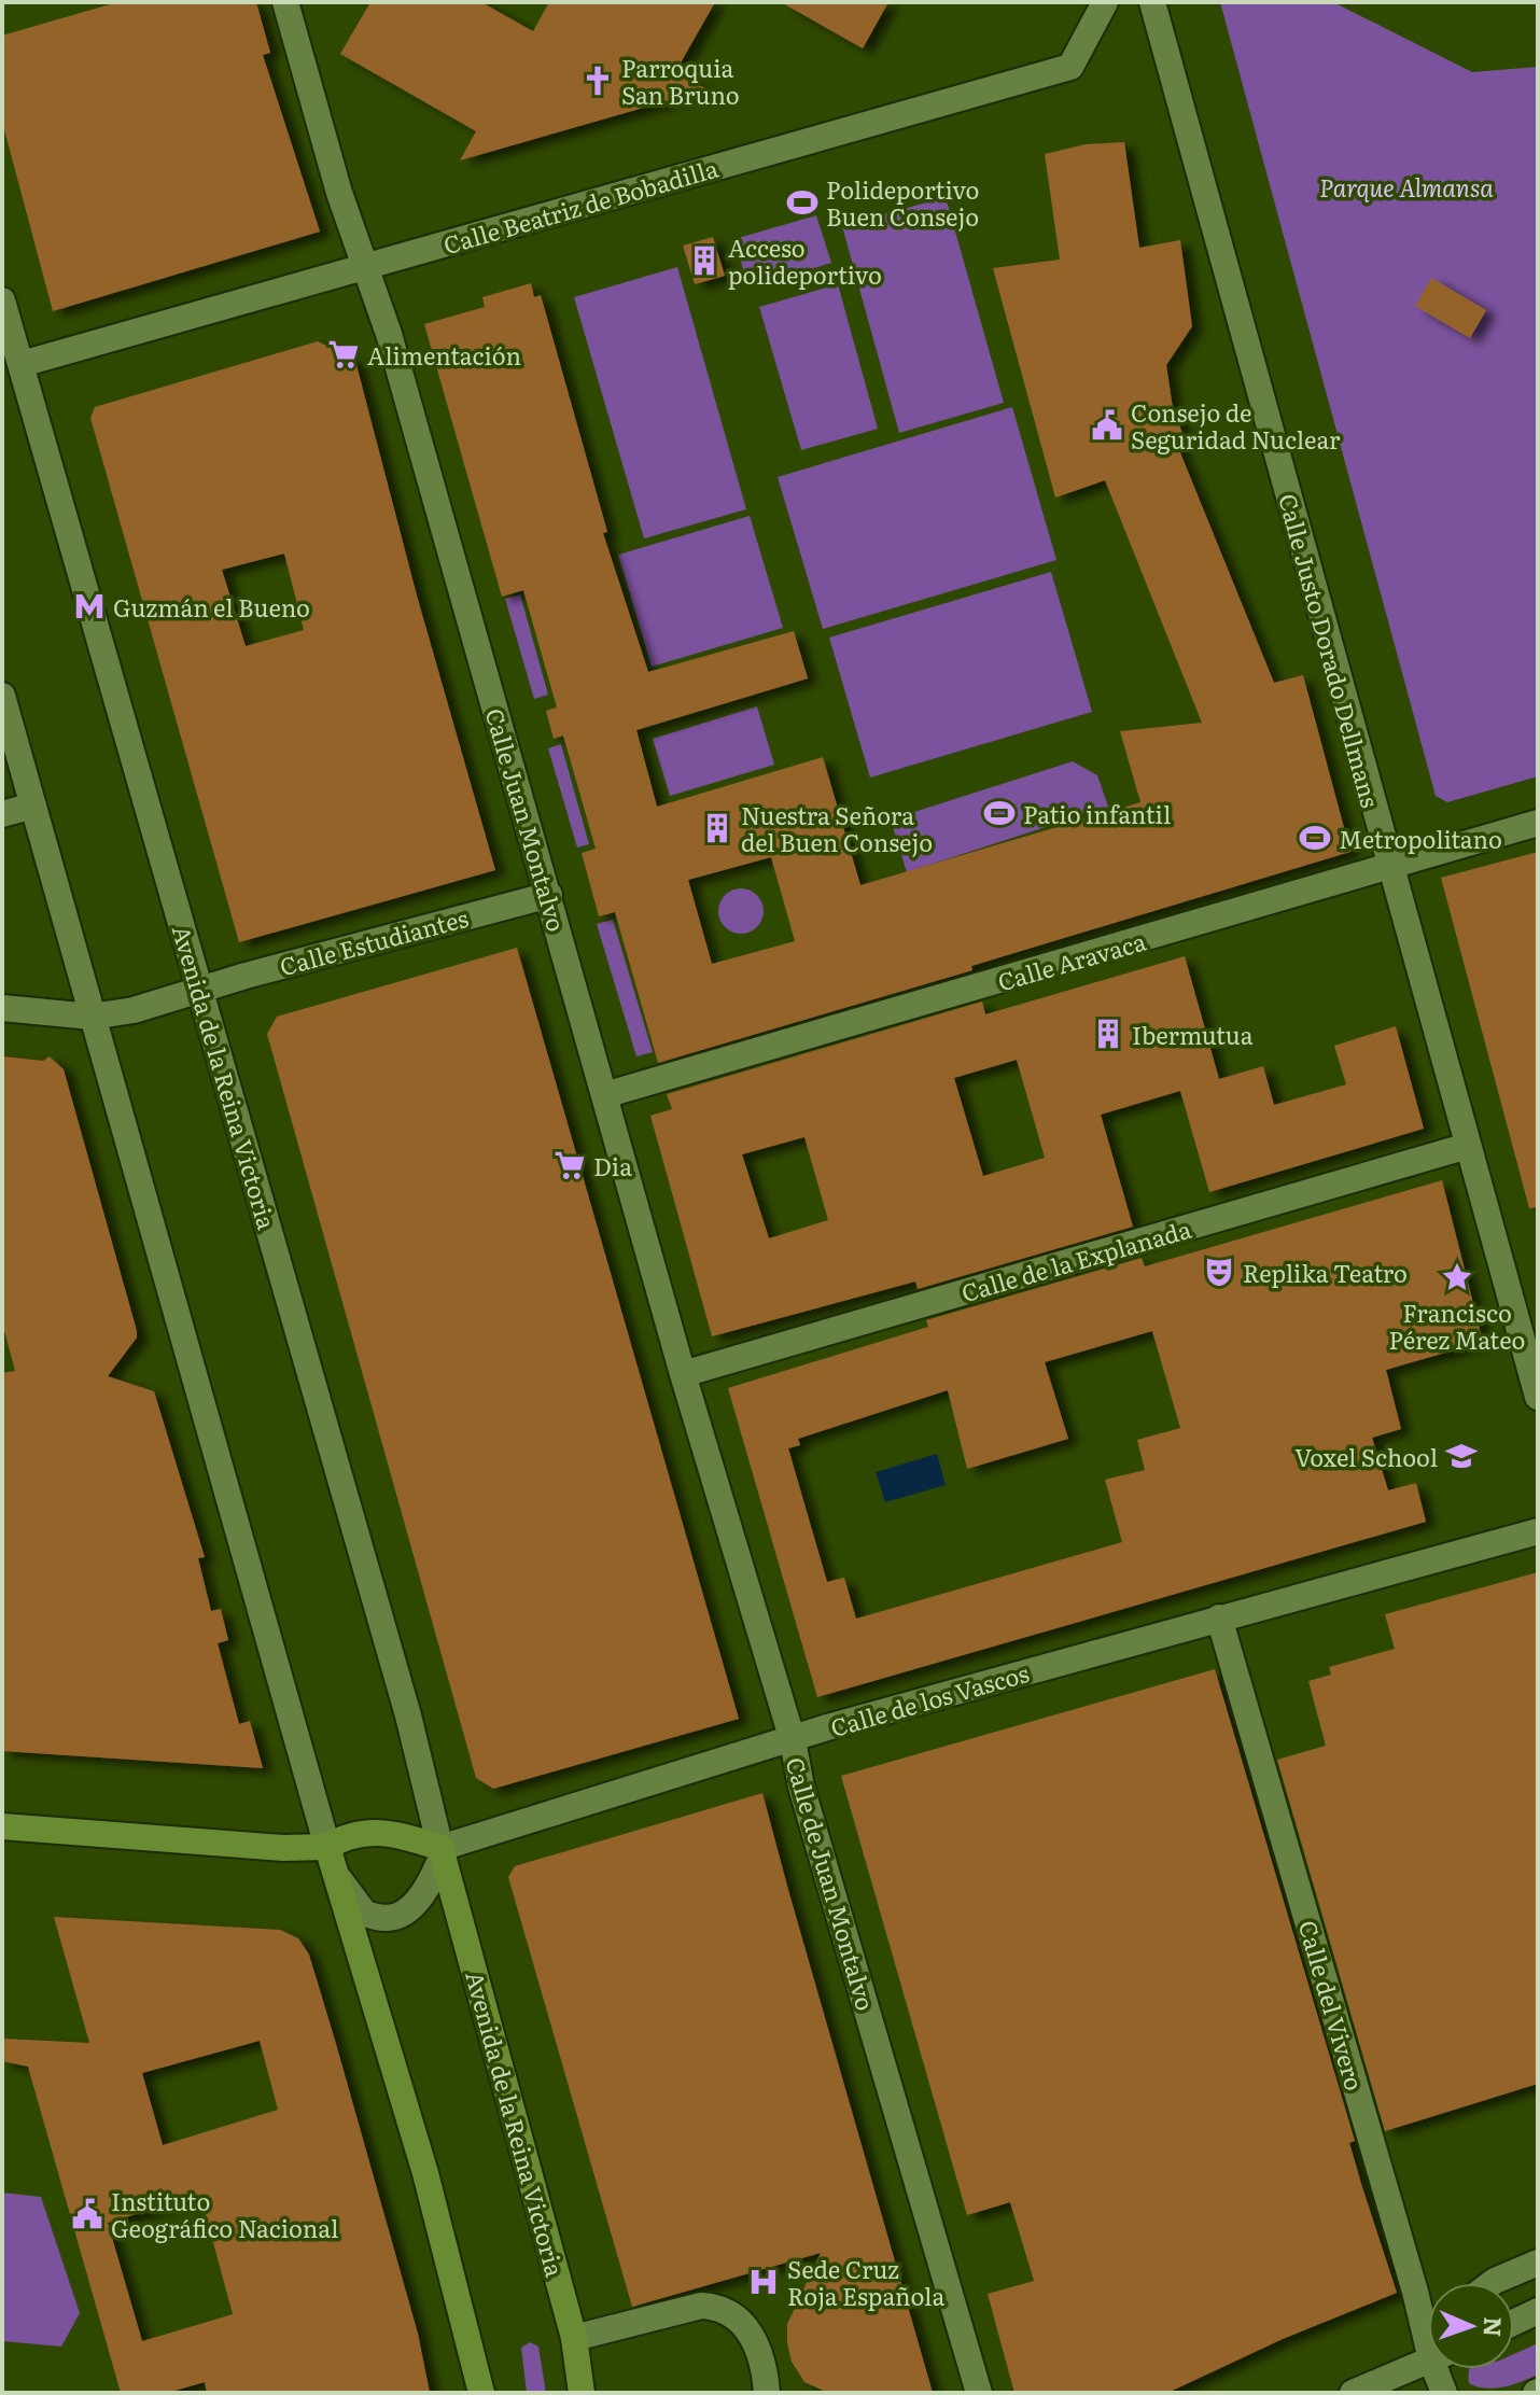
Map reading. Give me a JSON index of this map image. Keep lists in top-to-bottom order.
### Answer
{
  "streets": {
    "main road": ["Avenida de la Reina Victoria"],
    "street": [
      "Calle Beatriz de Bobadilla",
      "Calle Justo Dorado Dellmans",
      "Calle Juan Montalvo",
      "Calle Estudiantes",
      "Calle Aravaca",
      "Calle de la Explanada",
      "Calle de los Vascos",
      "Calle de Juan Montalvo",
      "Calle del Vivero"
    ]
  },
  "crossings": [
    ["Calle Beatriz de Bobadilla", "Calle Juan Montalvo"],
    ["Calle Beatriz de Bobadilla", "Avenida de la Reina Victoria"],
    ["Calle Justo Dorado Dellmans", "Calle Aravaca"],
    ["Calle Justo Dorado Dellmans", "Calle de la Explanada"],
    ["Calle Juan Montalvo", "Calle Estudiantes"],
    ["Calle Juan Montalvo", "Calle Aravaca"],
    ["Calle Juan Montalvo", "Calle de la Explanada"],
    ["Calle Juan Montalvo", "Calle de Juan Montalvo"],
    ["Calle Estudiantes", "Avenida de la Reina Victoria"],
    ["Avenida de la Reina Victoria", "Calle de los Vascos"],
    ["Calle de la Explanada", "Calle de Juan Montalvo"],
    ["Calle de los Vascos", "Calle de Juan Montalvo"],
    ["Calle de los Vascos", "Calle del Vivero"]
  ],
  "parks": ["Parque Almansa"],
  "places": {
    "church": ["Parroquia San Bruno"],
    "sports": ["Polideportivo Buen Consejo", "Patio infantil", "Metropolitano"],
    "building": ["Acceso polideportivo", "Nuestra Señora del Buen Consejo", "Ibermutua"],
    "supermarket": ["Alimentación", "Dia"],
    "public building": ["Consejo de Seguridad Nuclear", "Instituto Geográfico Nacional"],
    "metro station": ["Guzmán el Bueno"],
    "theatre": ["Replika Teatro"],
    "place": ["Francisco Pérez Mateo"],
    "school or university": ["Voxel School"],
    "hospital": ["Sede Cruz Roja Española"]
  },
  "north": "right"
}
